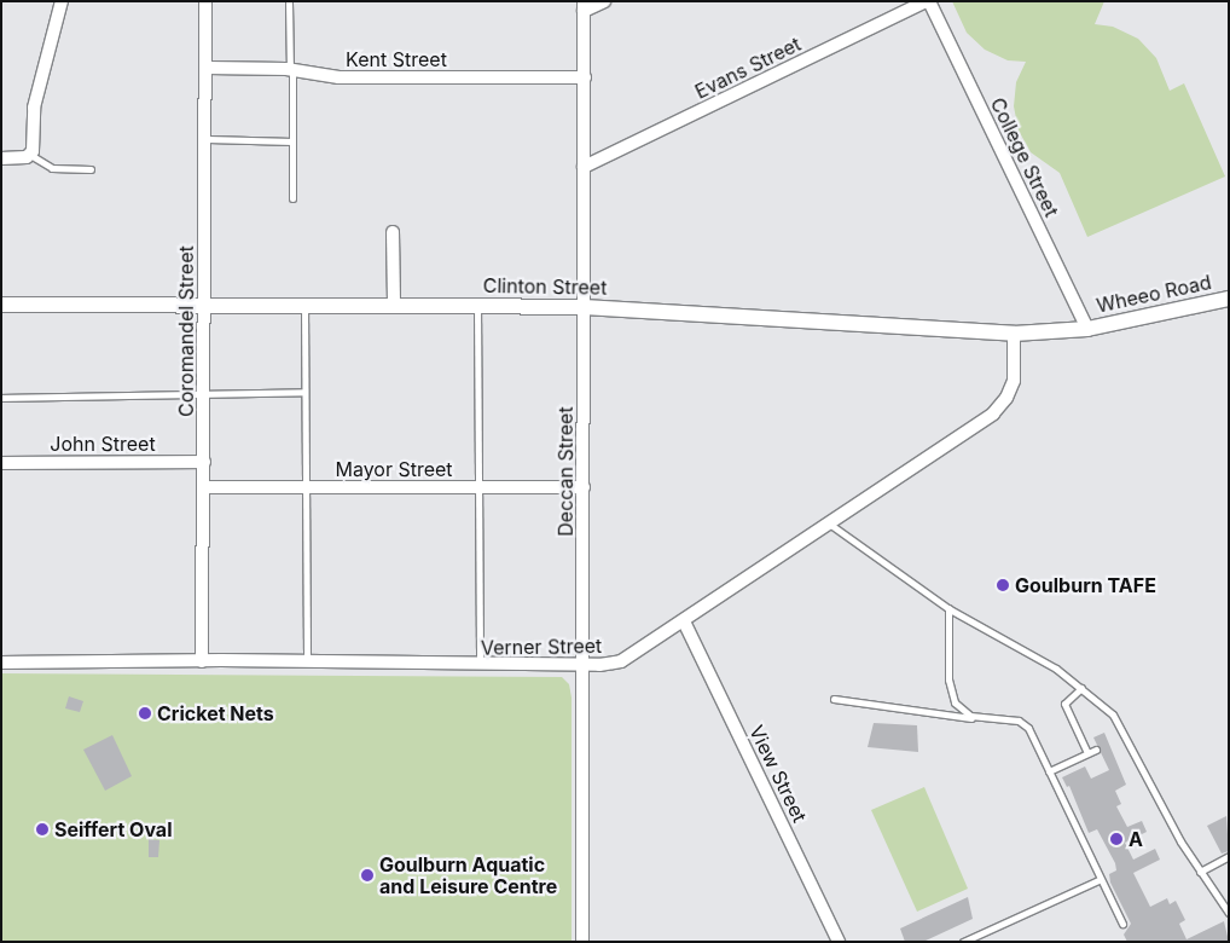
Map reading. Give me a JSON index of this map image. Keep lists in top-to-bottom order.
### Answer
{
  "streets": {
    "street": [
      "Kent Street",
      "Evans Street",
      "College Street",
      "Clinton Street",
      "Wheeo Road",
      "Coromandel Street",
      "John Street",
      "Mayor Street",
      "Deccan Street",
      "Verner Street",
      "View Street"
    ]
  },
  "crossings": [
    ["Kent Street", "Coromandel Street"],
    ["Kent Street", "Deccan Street"],
    ["Evans Street", "College Street"],
    ["Evans Street", "Deccan Street"],
    ["College Street", "Clinton Street"],
    ["College Street", "Wheeo Road"],
    ["Clinton Street", "Wheeo Road"],
    ["Clinton Street", "Coromandel Street"],
    ["Clinton Street", "Deccan Street"],
    ["Clinton Street", "Verner Street"],
    ["Coromandel Street", "John Street"],
    ["Coromandel Street", "Mayor Street"],
    ["Coromandel Street", "Verner Street"],
    ["Mayor Street", "Deccan Street"],
    ["Deccan Street", "Verner Street"],
    ["Verner Street", "View Street"]
  ],
  "places": [
    "Goulburn TAFE",
    "Cricket Nets",
    "Seiffert Oval",
    "A",
    "Goulburn Aquatic and Leisure Centre"
  ]
}
